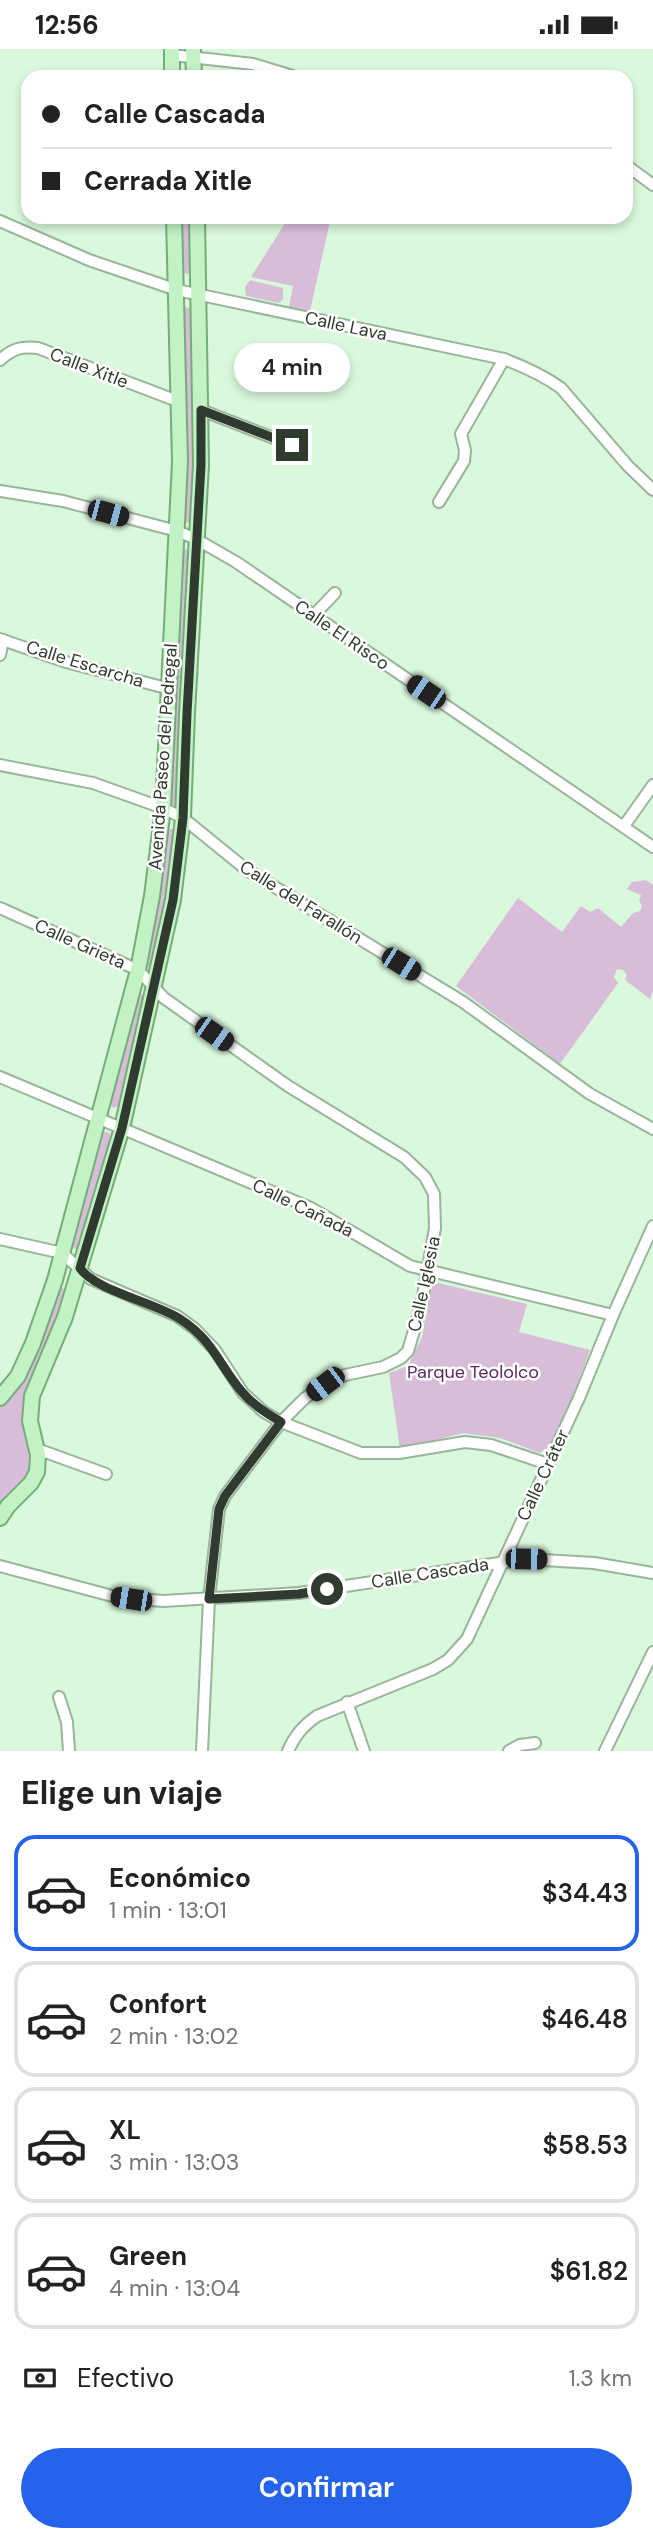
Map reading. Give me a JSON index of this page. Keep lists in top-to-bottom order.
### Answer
{
  "streets": {
    "main road": ["Avenida Paseo del Pedregal"],
    "street": [
      "Calle Lava",
      "Calle Xitle",
      "Calle El Risco",
      "Calle Escarcha",
      "Calle del Farallón",
      "Calle Grieta",
      "Calle Cañada",
      "Calle Iglesia",
      "Calle Cráter",
      "Calle Cascada"
    ]
  },
  "crossings": [
    ["Calle Lava", "Avenida Paseo del Pedregal"],
    ["Calle Xitle", "Avenida Paseo del Pedregal"],
    ["Calle El Risco", "Avenida Paseo del Pedregal"],
    ["Calle Escarcha", "Avenida Paseo del Pedregal"],
    ["Avenida Paseo del Pedregal", "Calle del Farallón"],
    ["Avenida Paseo del Pedregal", "Calle Grieta"],
    ["Avenida Paseo del Pedregal", "Calle Cañada"],
    ["Avenida Paseo del Pedregal", "Calle Iglesia"],
    ["Calle Grieta", "Calle Iglesia"],
    ["Calle Cañada", "Calle Iglesia"],
    ["Calle Cañada", "Calle Cráter"],
    ["Calle Iglesia", "Calle Cascada"],
    ["Calle Cráter", "Calle Cascada"]
  ],
  "parks": ["Parque Teololco"],
  "page": {
    "status": "12:56",
    "banner": ["Calle Cascada", "Cerrada Xitle"],
    "bubble": "4 min",
    "heading": "Elige un viaje",
    "list": [
      {
        "name": "Económico",
        "note": "1 min · 13:01",
        "value": "$34.43"
      },
      {
        "name": "Confort",
        "note": "2 min · 13:02",
        "value": "$46.48"
      },
      {
        "name": "XL",
        "note": "3 min · 13:03",
        "value": "$58.53"
      },
      {
        "name": "Green",
        "note": "4 min · 13:04",
        "value": "$61.82"
      }
    ],
    "pay": ["Efectivo", "1.3 km"],
    "buttons": "Confirmar"
  }
}
